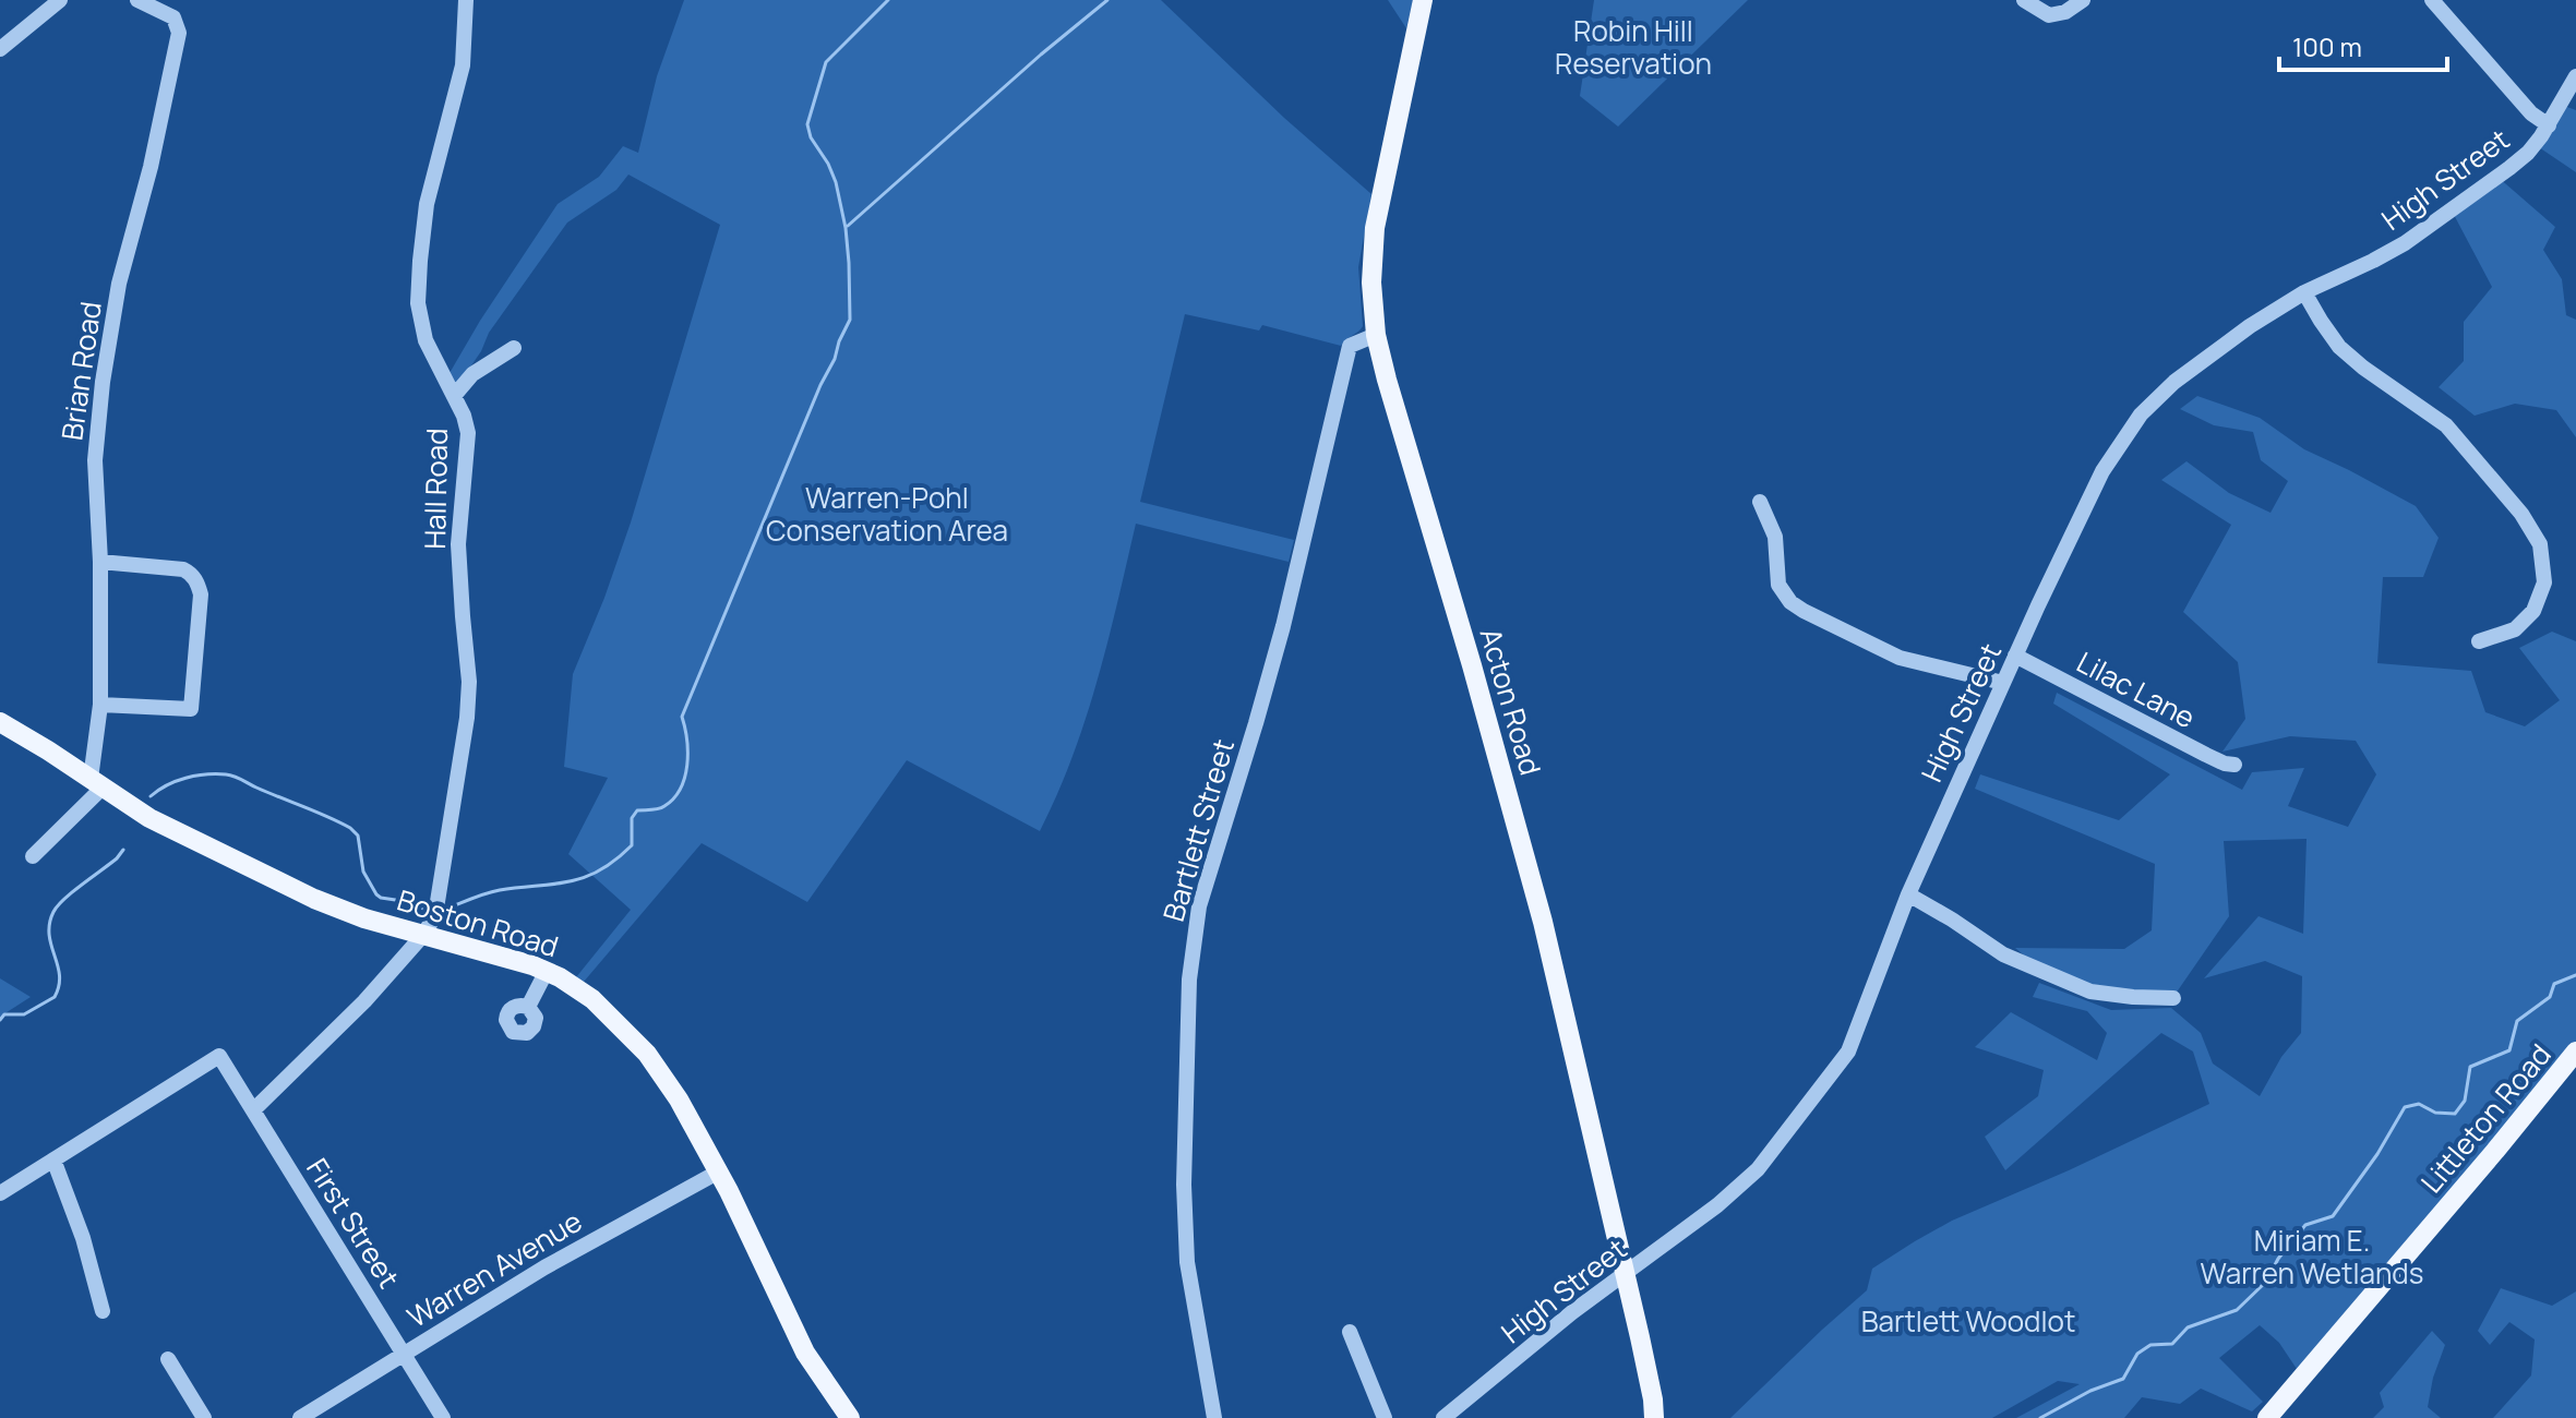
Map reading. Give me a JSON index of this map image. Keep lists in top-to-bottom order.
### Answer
{
  "streets": {
    "main road": ["Acton Road", "Boston Road", "Littleton Road"],
    "street": [
      "High Street",
      "Brian Road",
      "Hall Road",
      "Lilac Lane",
      "Bartlett Street",
      "First Street",
      "Warren Avenue"
    ]
  },
  "crossings": [
    ["High Street", "Lilac Lane"],
    ["High Street", "Acton Road"],
    ["Brian Road", "Boston Road"],
    ["Hall Road", "Boston Road"],
    ["Acton Road", "Bartlett Street"],
    ["Boston Road", "Warren Avenue"],
    ["First Street", "Warren Avenue"]
  ],
  "parks": [
    "Robin Hill Reservation",
    "Warren-Pohl Conservation Area",
    "Miriam E. Warren Wetlands",
    "Bartlett Woodlot"
  ],
  "scale_bar": "100 m"
}
